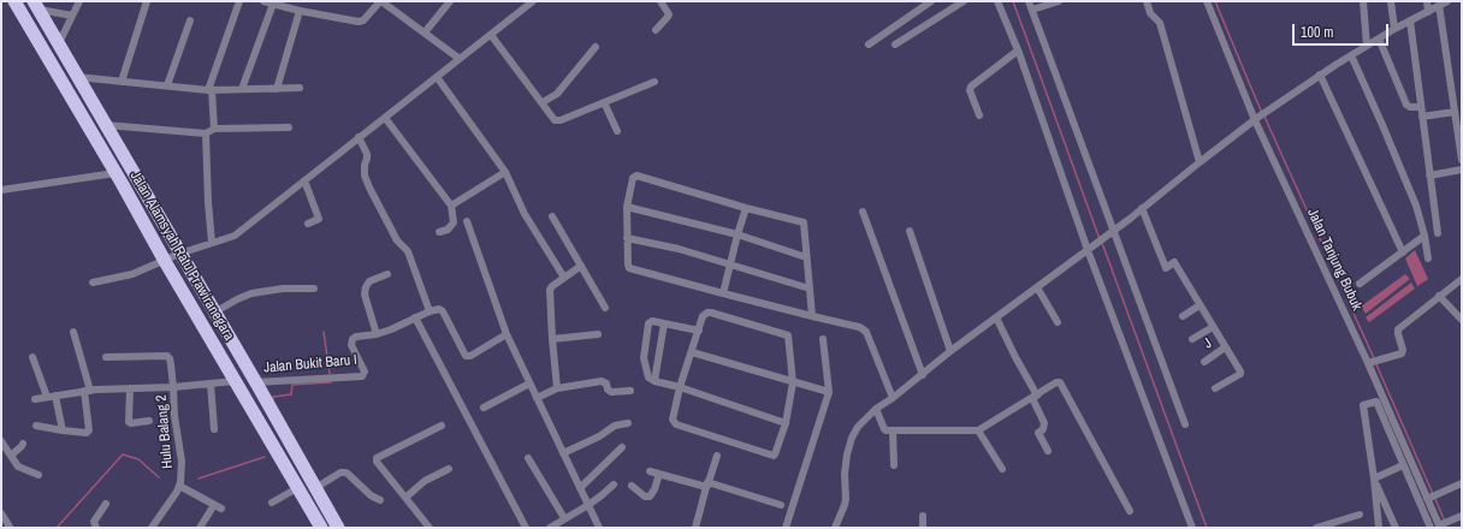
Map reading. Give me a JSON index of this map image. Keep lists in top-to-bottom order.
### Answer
{
  "streets": {
    "highway": ["Jalan Alamsyah Ratu Prawiranegara"],
    "street": [
      "Jalan Tanjung Bubuk",
      "J",
      "Jalan Bukit Baru I",
      "Hulu Balang 2"
    ]
  },
  "crossings": [
    ["Jalan Alamsyah Ratu Prawiranegara", "Jalan Bukit Baru I"],
    ["Jalan Alamsyah Ratu Prawiranegara", "Hulu Balang 2"]
  ],
  "scale_bar": "100 m"
}
